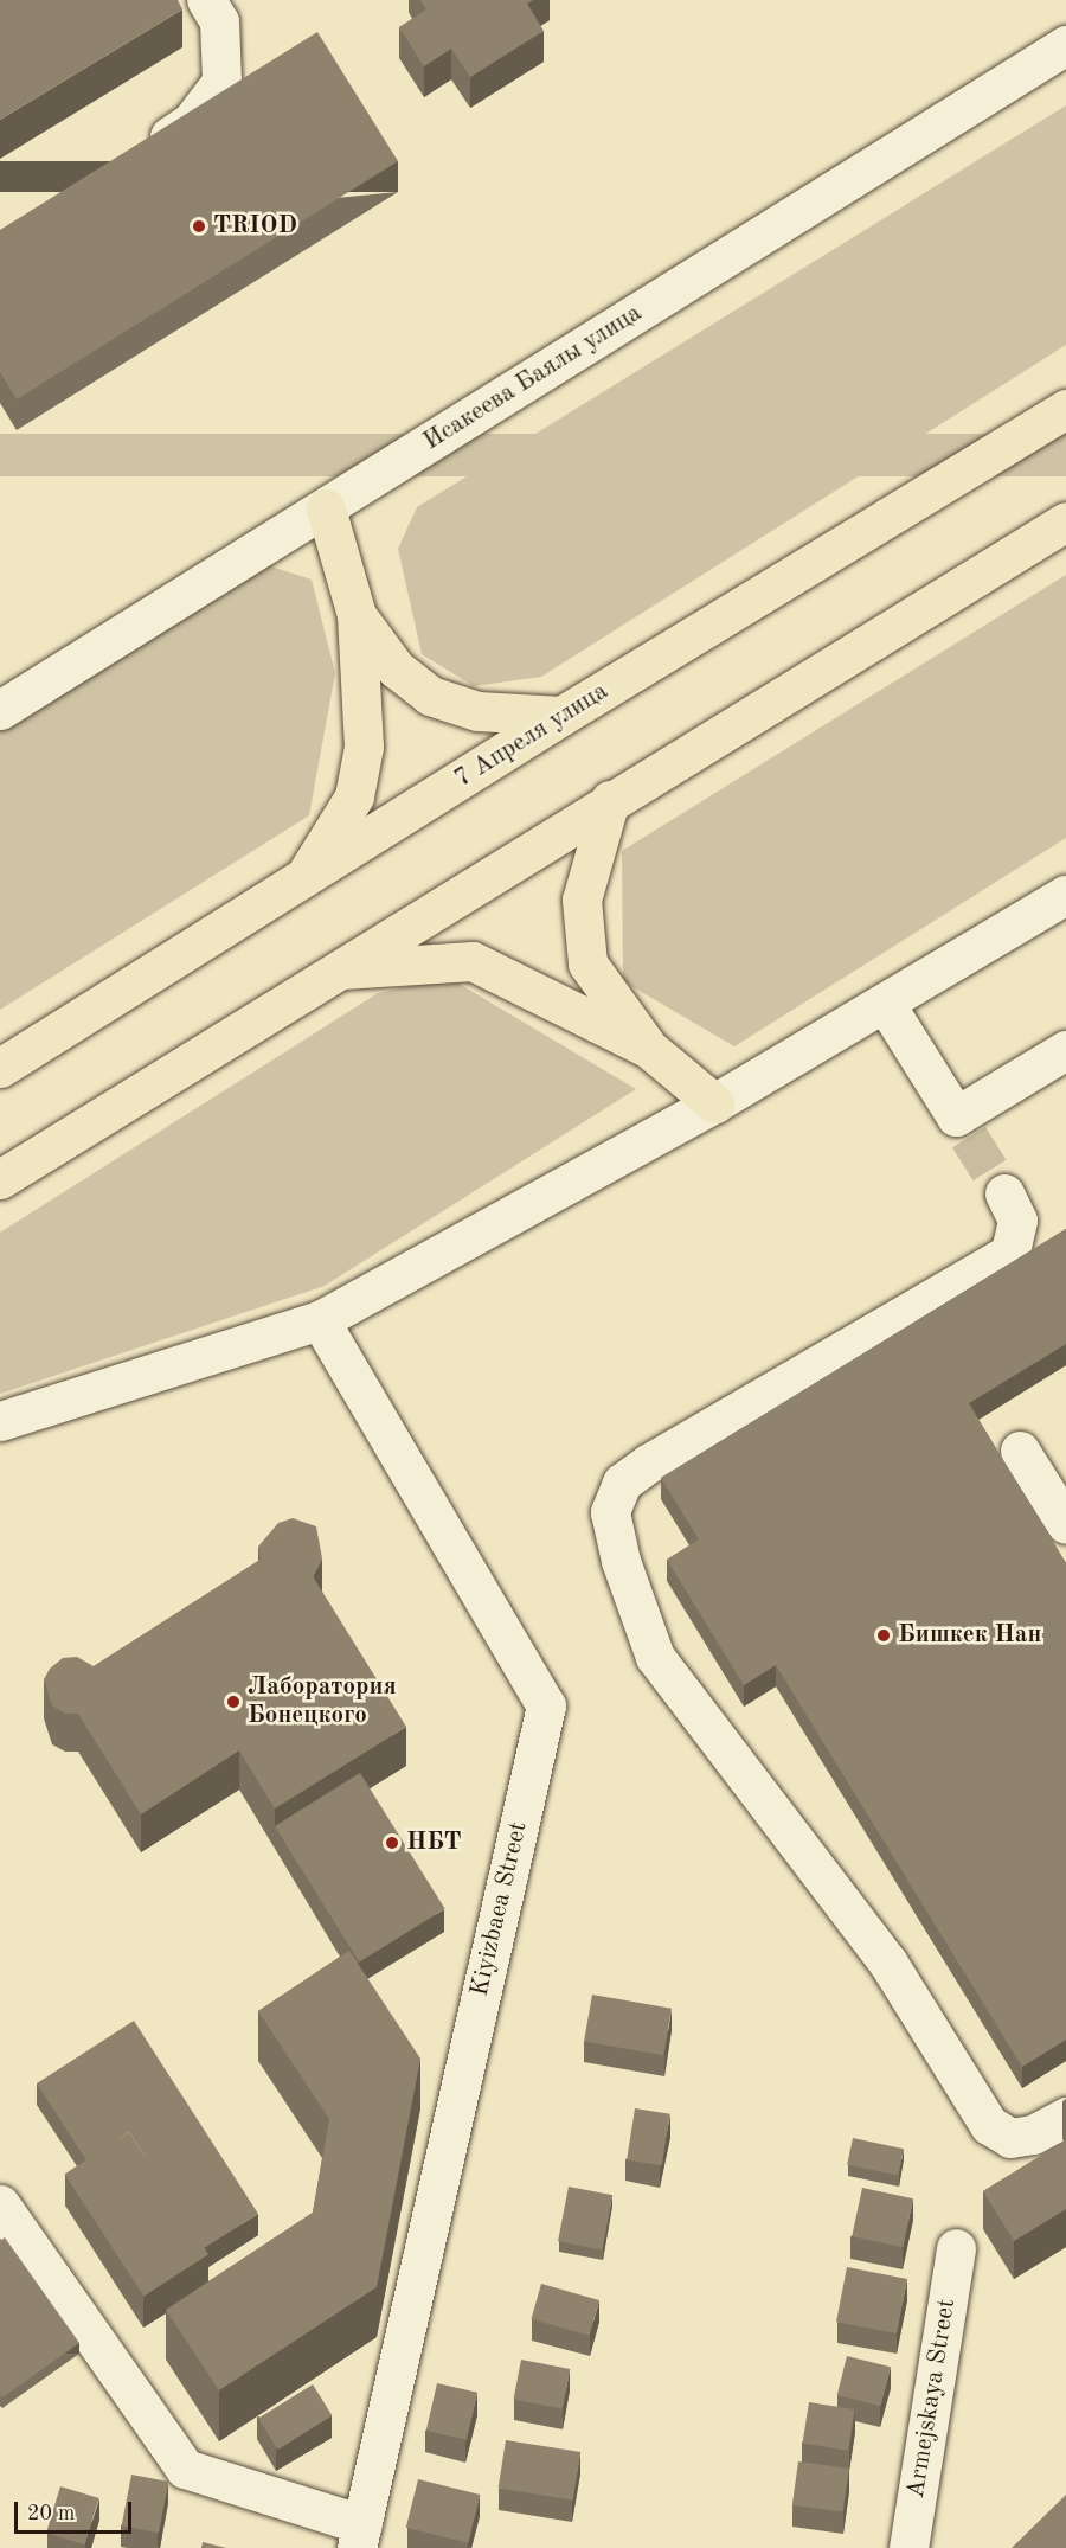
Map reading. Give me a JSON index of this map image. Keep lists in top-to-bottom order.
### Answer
{
  "streets": {
    "main road": ["7 Апреля улица"],
    "street": ["Исакеева Баялы улица", "Kiyizbaea Street", "Armejskaya Street"]
  },
  "places": [
    "TRIOD",
    "Бишкек Нан",
    "Лаборатория Бонецкого",
    "НБТ"
  ],
  "scale_bar": "20 m"
}
